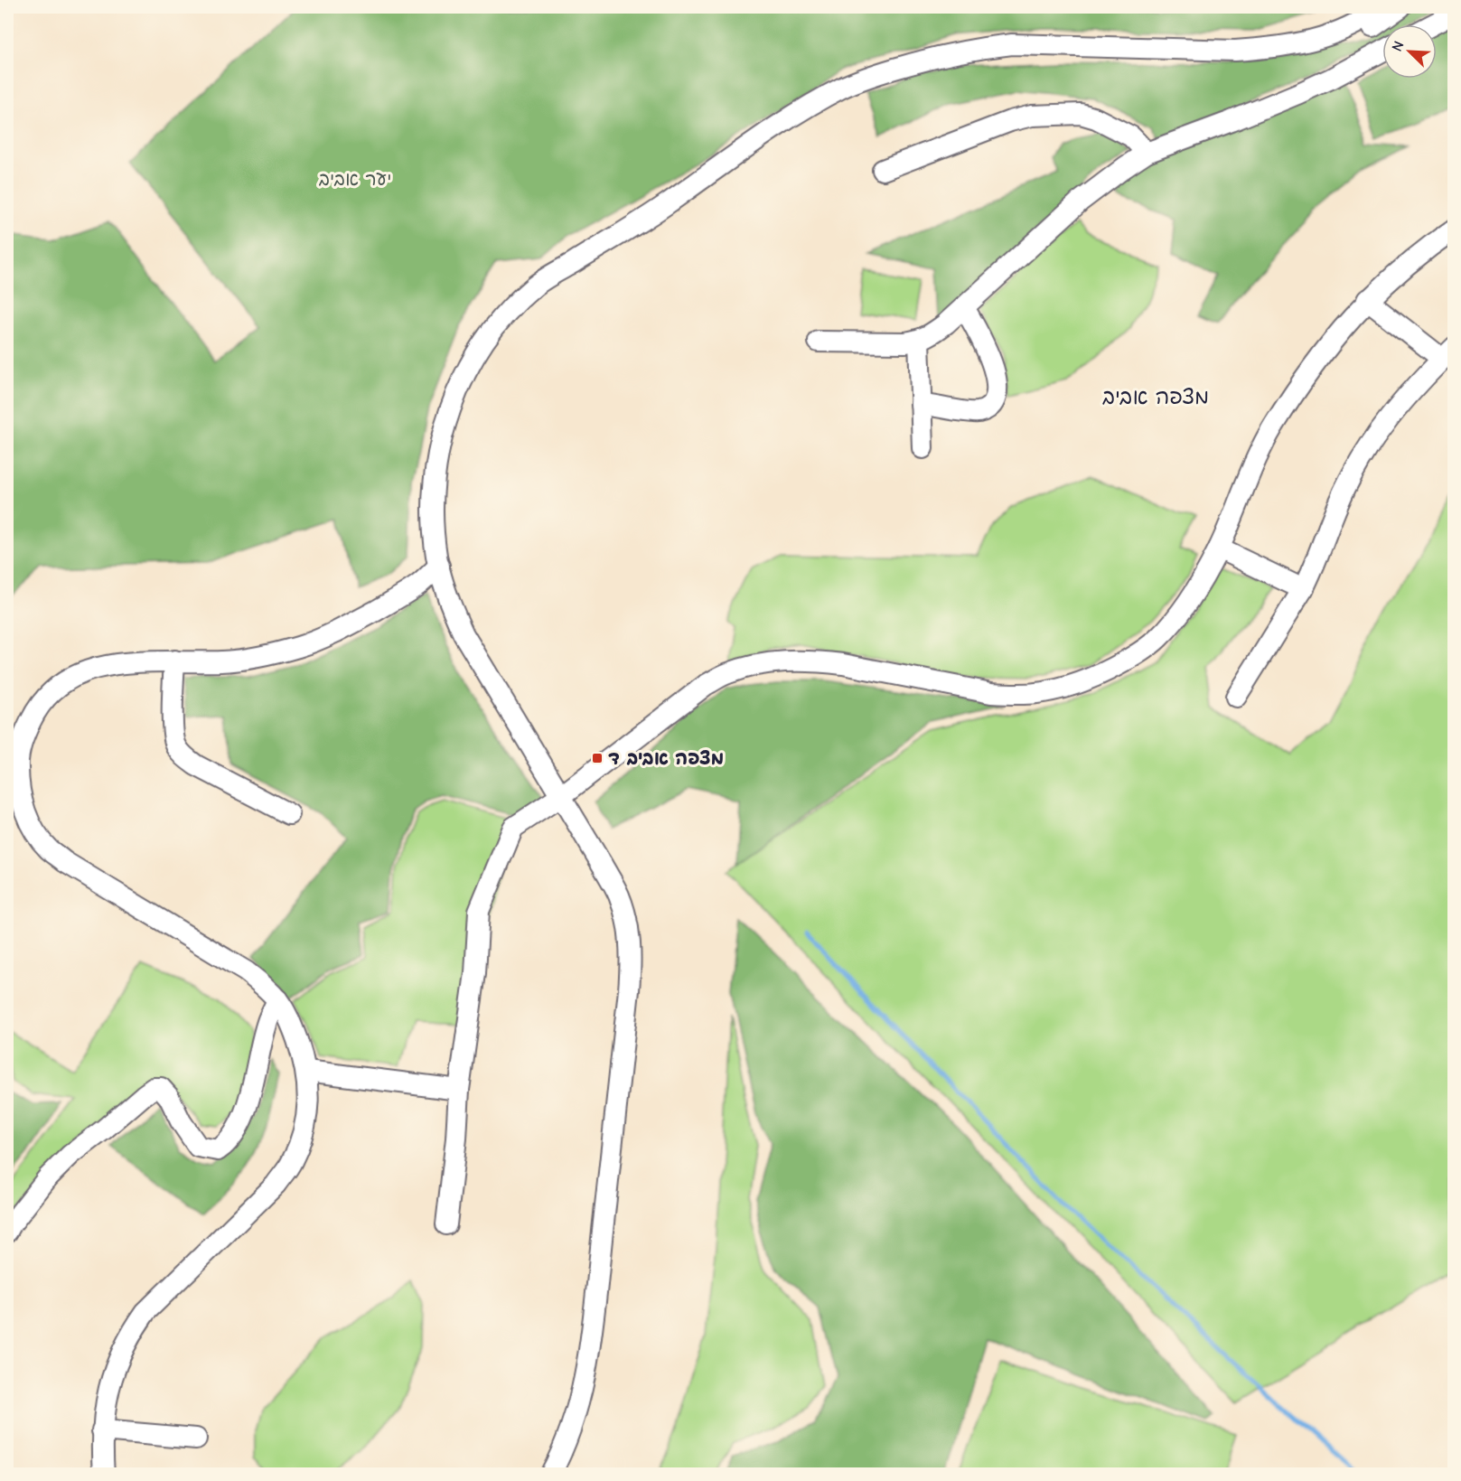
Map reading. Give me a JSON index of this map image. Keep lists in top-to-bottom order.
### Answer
{
  "districts": ["מצפה אביב"],
  "parks": ["יער אביב"],
  "places": {
    "transit": ["מצפה אביב ד"]
  },
  "north": "top left"
}
